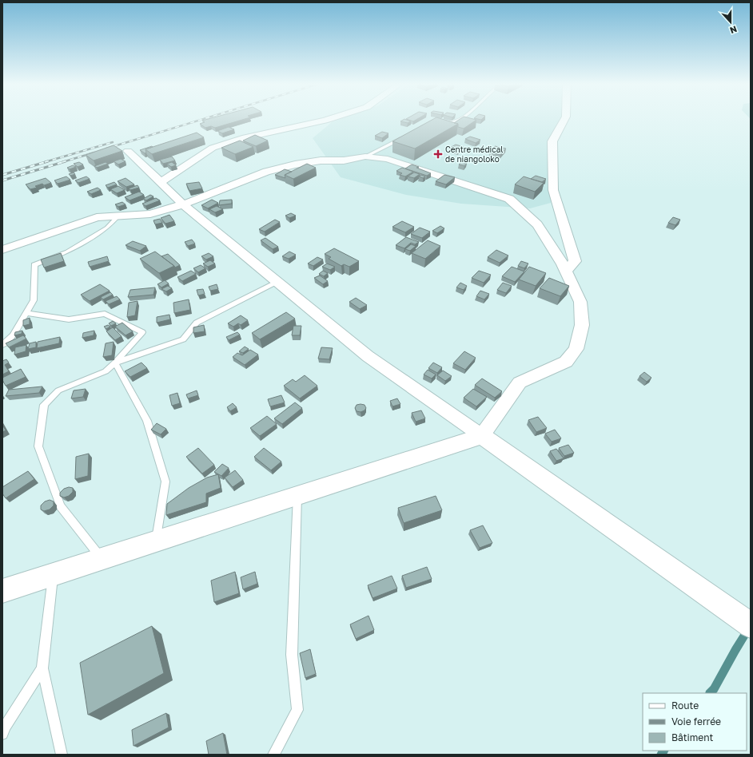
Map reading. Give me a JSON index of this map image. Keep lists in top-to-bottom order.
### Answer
{
  "places": {
    "health": ["Centre médical de niangoloko"]
  },
  "legend": ["Route", "Voie ferrée", "Bâtiment"],
  "north": "bottom"
}
